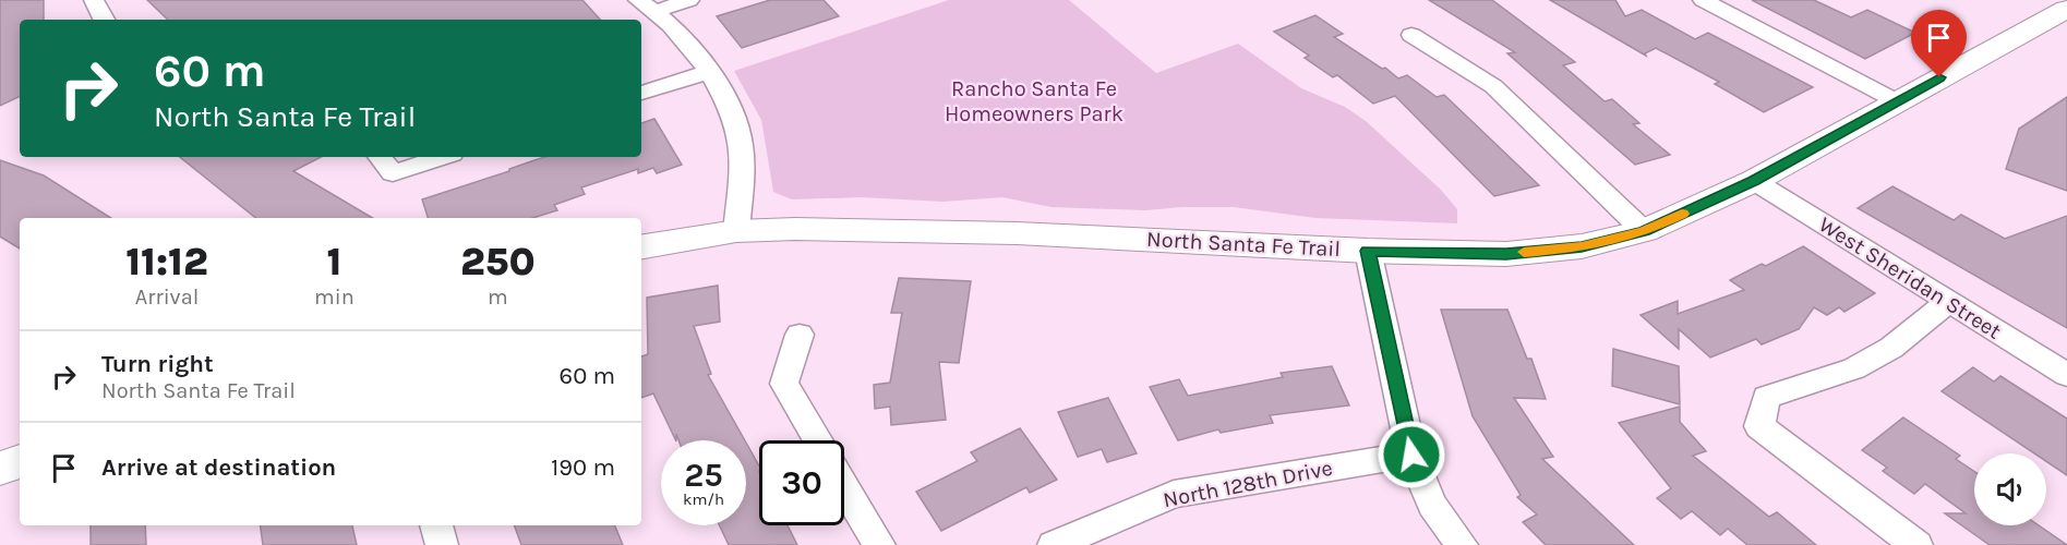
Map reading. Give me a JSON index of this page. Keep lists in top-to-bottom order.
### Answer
{
  "streets": {
    "street": ["North Santa Fe Trail", "West Sheridan Street", "North 128th Drive"]
  },
  "crossings": [
    ["North Santa Fe Trail", "West Sheridan Street"]
  ],
  "parks": ["Rancho Santa Fe Homeowners Park"],
  "page": {
    "turn": ["60 m", "North Santa Fe Trail"],
    "eta": [
      "11:12",
      "Arrival",
      "1",
      "min",
      "250",
      "m"
    ],
    "list": [
      {
        "name": "Turn right",
        "note": "North Santa Fe Trail",
        "value": "60 m"
      },
      {
        "name": "Arrive at destination",
        "value": "190 m"
      }
    ],
    "speed": "25 km/h",
    "limit": "30"
  }
}
